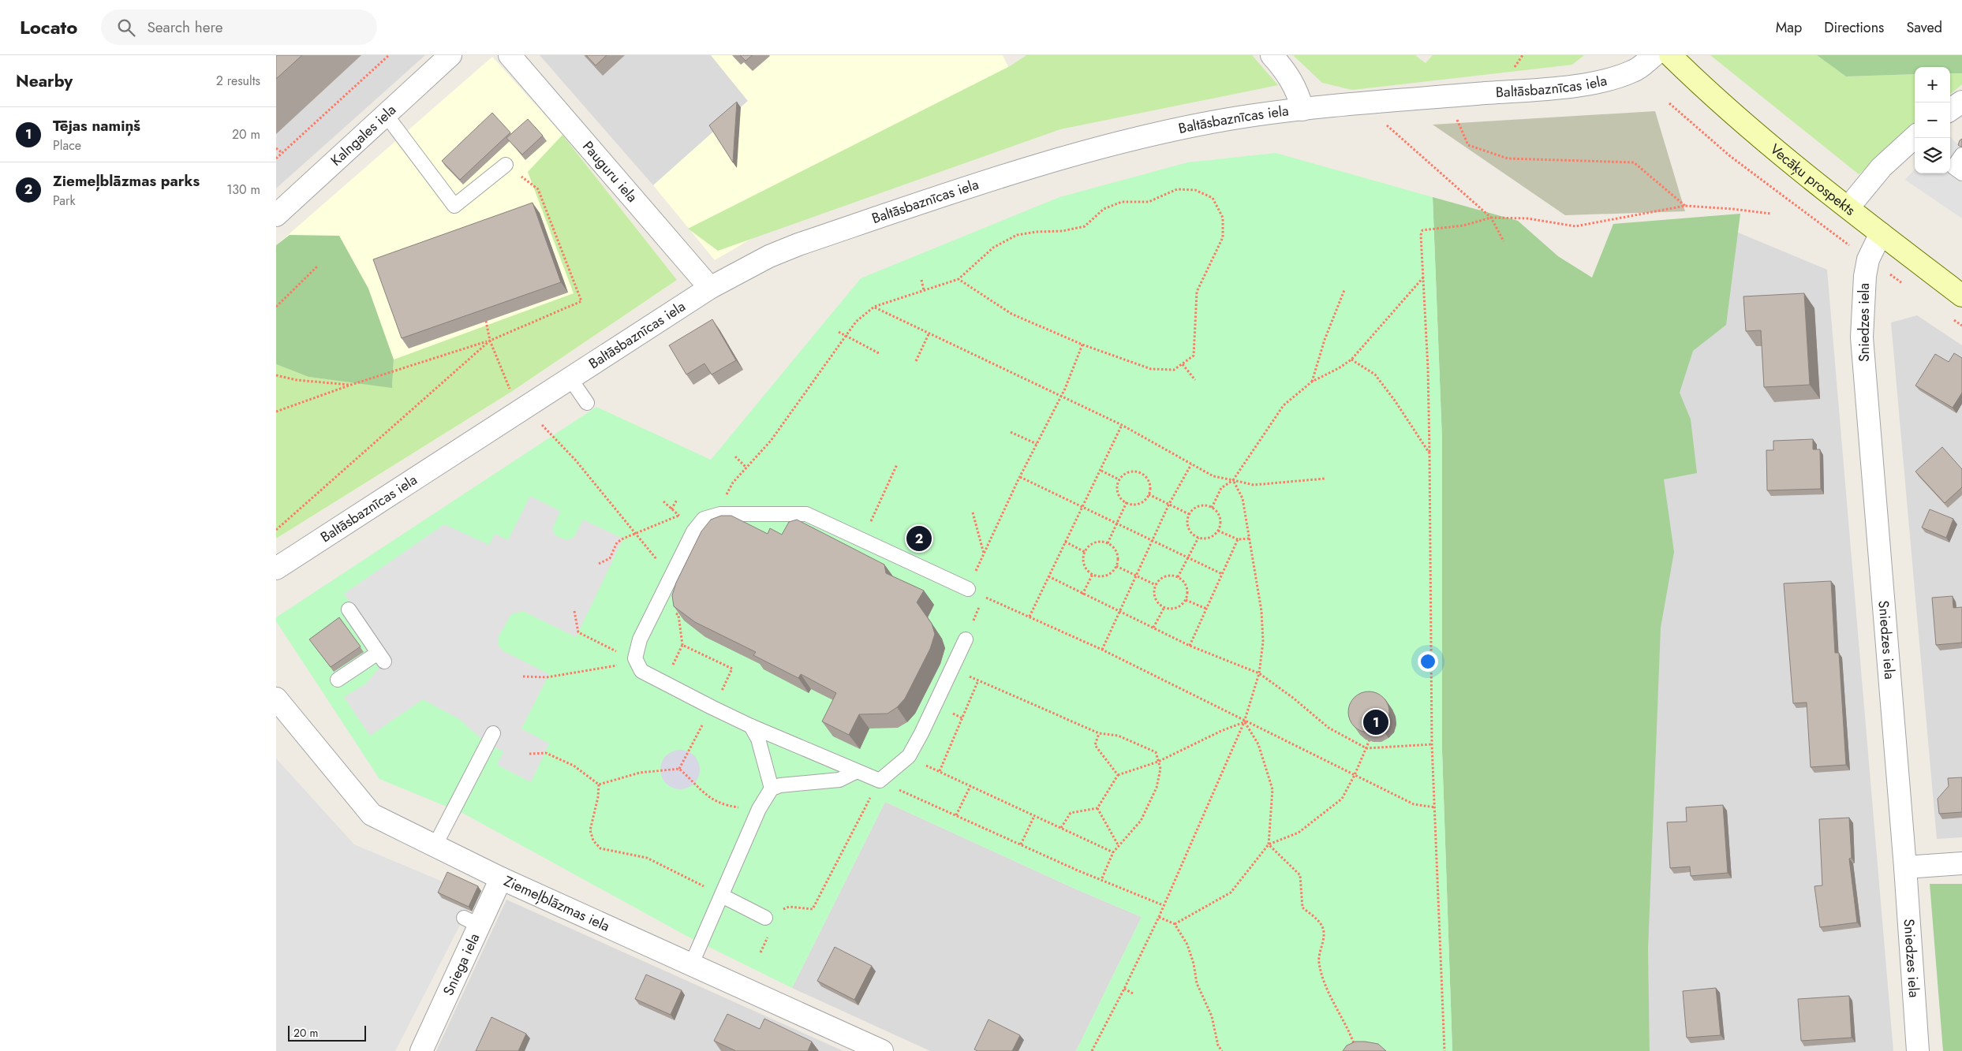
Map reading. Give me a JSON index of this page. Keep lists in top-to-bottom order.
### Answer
{
  "streets": {
    "main road": ["Vecāķu prospekts"],
    "street": [
      "Baltāsbaznīcas iela",
      "Kalngales iela",
      "Pauguru iela",
      "Sniedzes iela",
      "Ziemeļblāzmas iela",
      "Sniega iela"
    ]
  },
  "crossings": [
    ["Baltāsbaznīcas iela", "Pauguru iela"],
    ["Vecāķu prospekts", "Sniedzes iela"],
    ["Ziemeļblāzmas iela", "Sniega iela"]
  ],
  "scale_bar": "20 m",
  "page": {
    "header": "Locato",
    "search": "Search here",
    "nav": ["Map", "Directions", "Saved"],
    "heading": ["Nearby", "2 results"],
    "map_buttons": ["+", "−"],
    "list": [
      {
        "mark": "1",
        "name": "Tējas namiņš",
        "note": "Place",
        "value": "20 m"
      },
      {
        "mark": "2",
        "name": "Ziemeļblāzmas parks",
        "note": "Park",
        "value": "130 m"
      }
    ],
    "pins": ["2", "1"],
    "scale": "20 m"
  }
}
